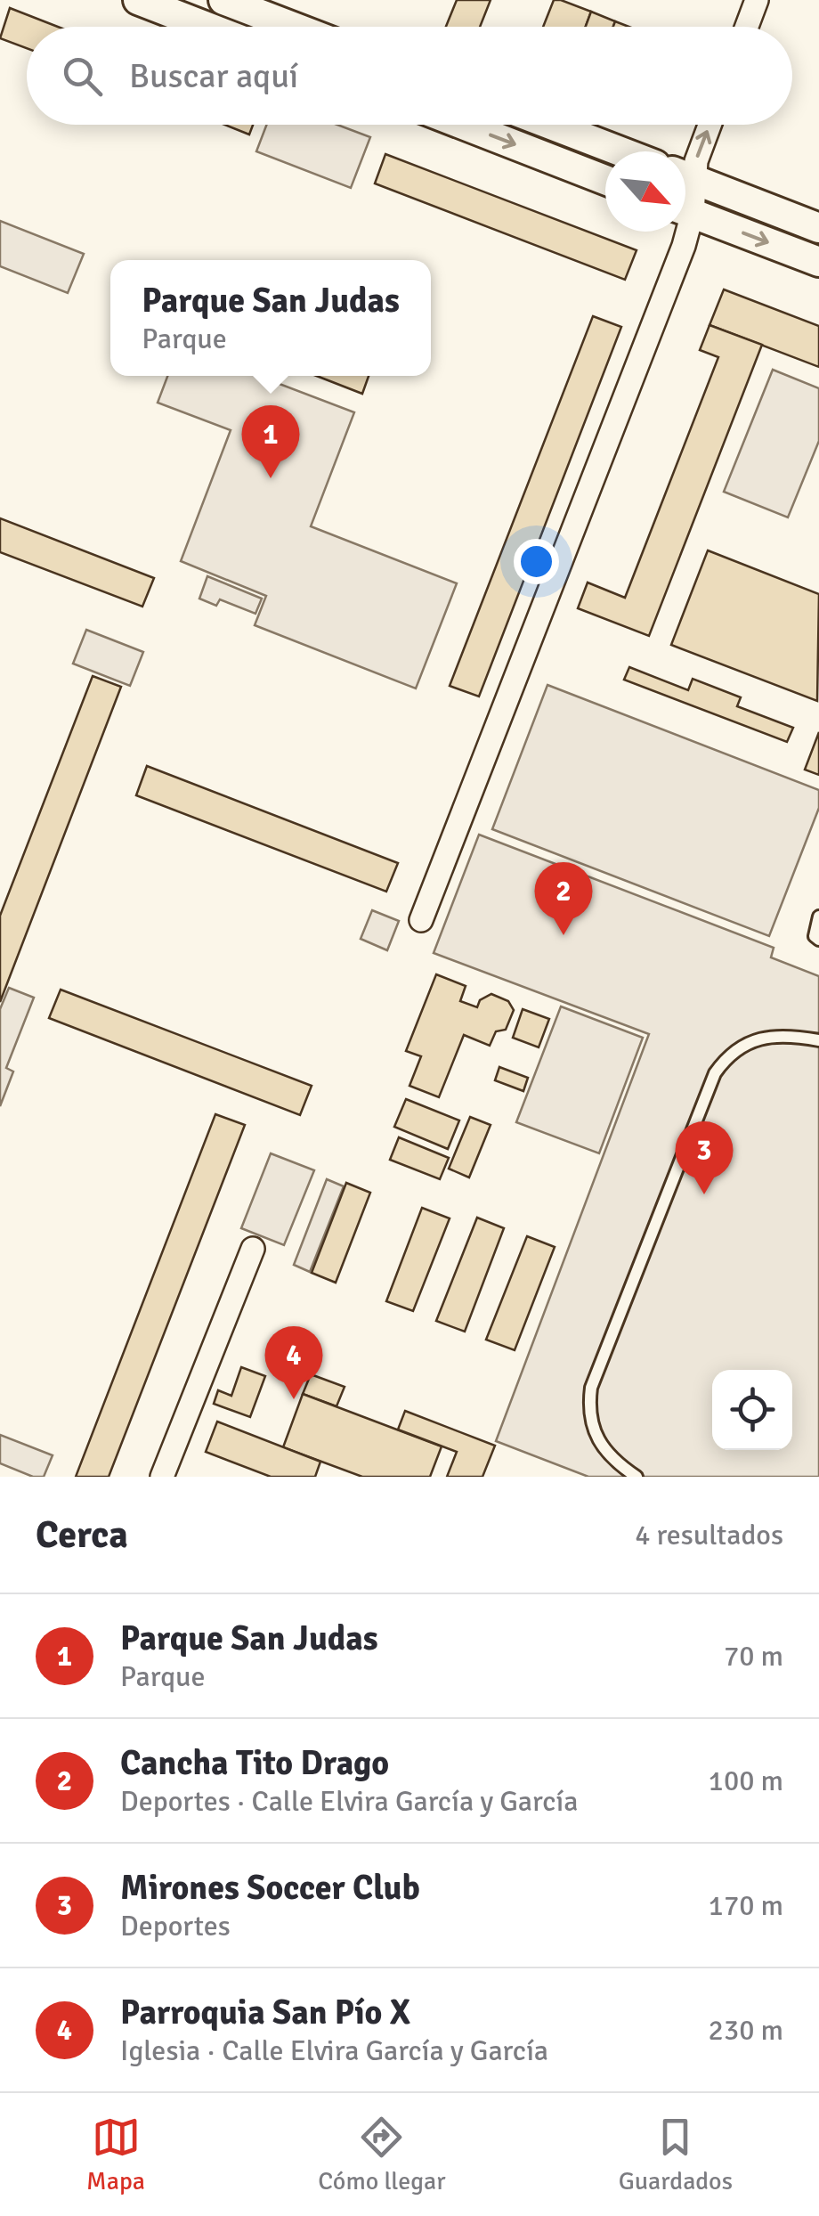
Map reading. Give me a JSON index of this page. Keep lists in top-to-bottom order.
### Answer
{
  "north": "bottom right",
  "page": {
    "search": "Buscar aquí",
    "popup": ["Parque San Judas", "Parque"],
    "pins": [
      "1",
      "2",
      "3",
      "4"
    ],
    "heading": ["Cerca", "4 resultados"],
    "list": [
      {
        "mark": "1",
        "name": "Parque San Judas",
        "note": "Parque",
        "value": "70 m"
      },
      {
        "mark": "2",
        "name": "Cancha Tito Drago",
        "note": "Deportes · Calle Elvira García y García",
        "value": "100 m"
      },
      {
        "mark": "3",
        "name": "Mirones Soccer Club",
        "note": "Deportes",
        "value": "170 m"
      },
      {
        "mark": "4",
        "name": "Parroquia San Pío X",
        "note": "Iglesia · Calle Elvira García y García",
        "value": "230 m"
      }
    ],
    "nav": ["Mapa", "Cómo llegar", "Guardados"]
  }
}
